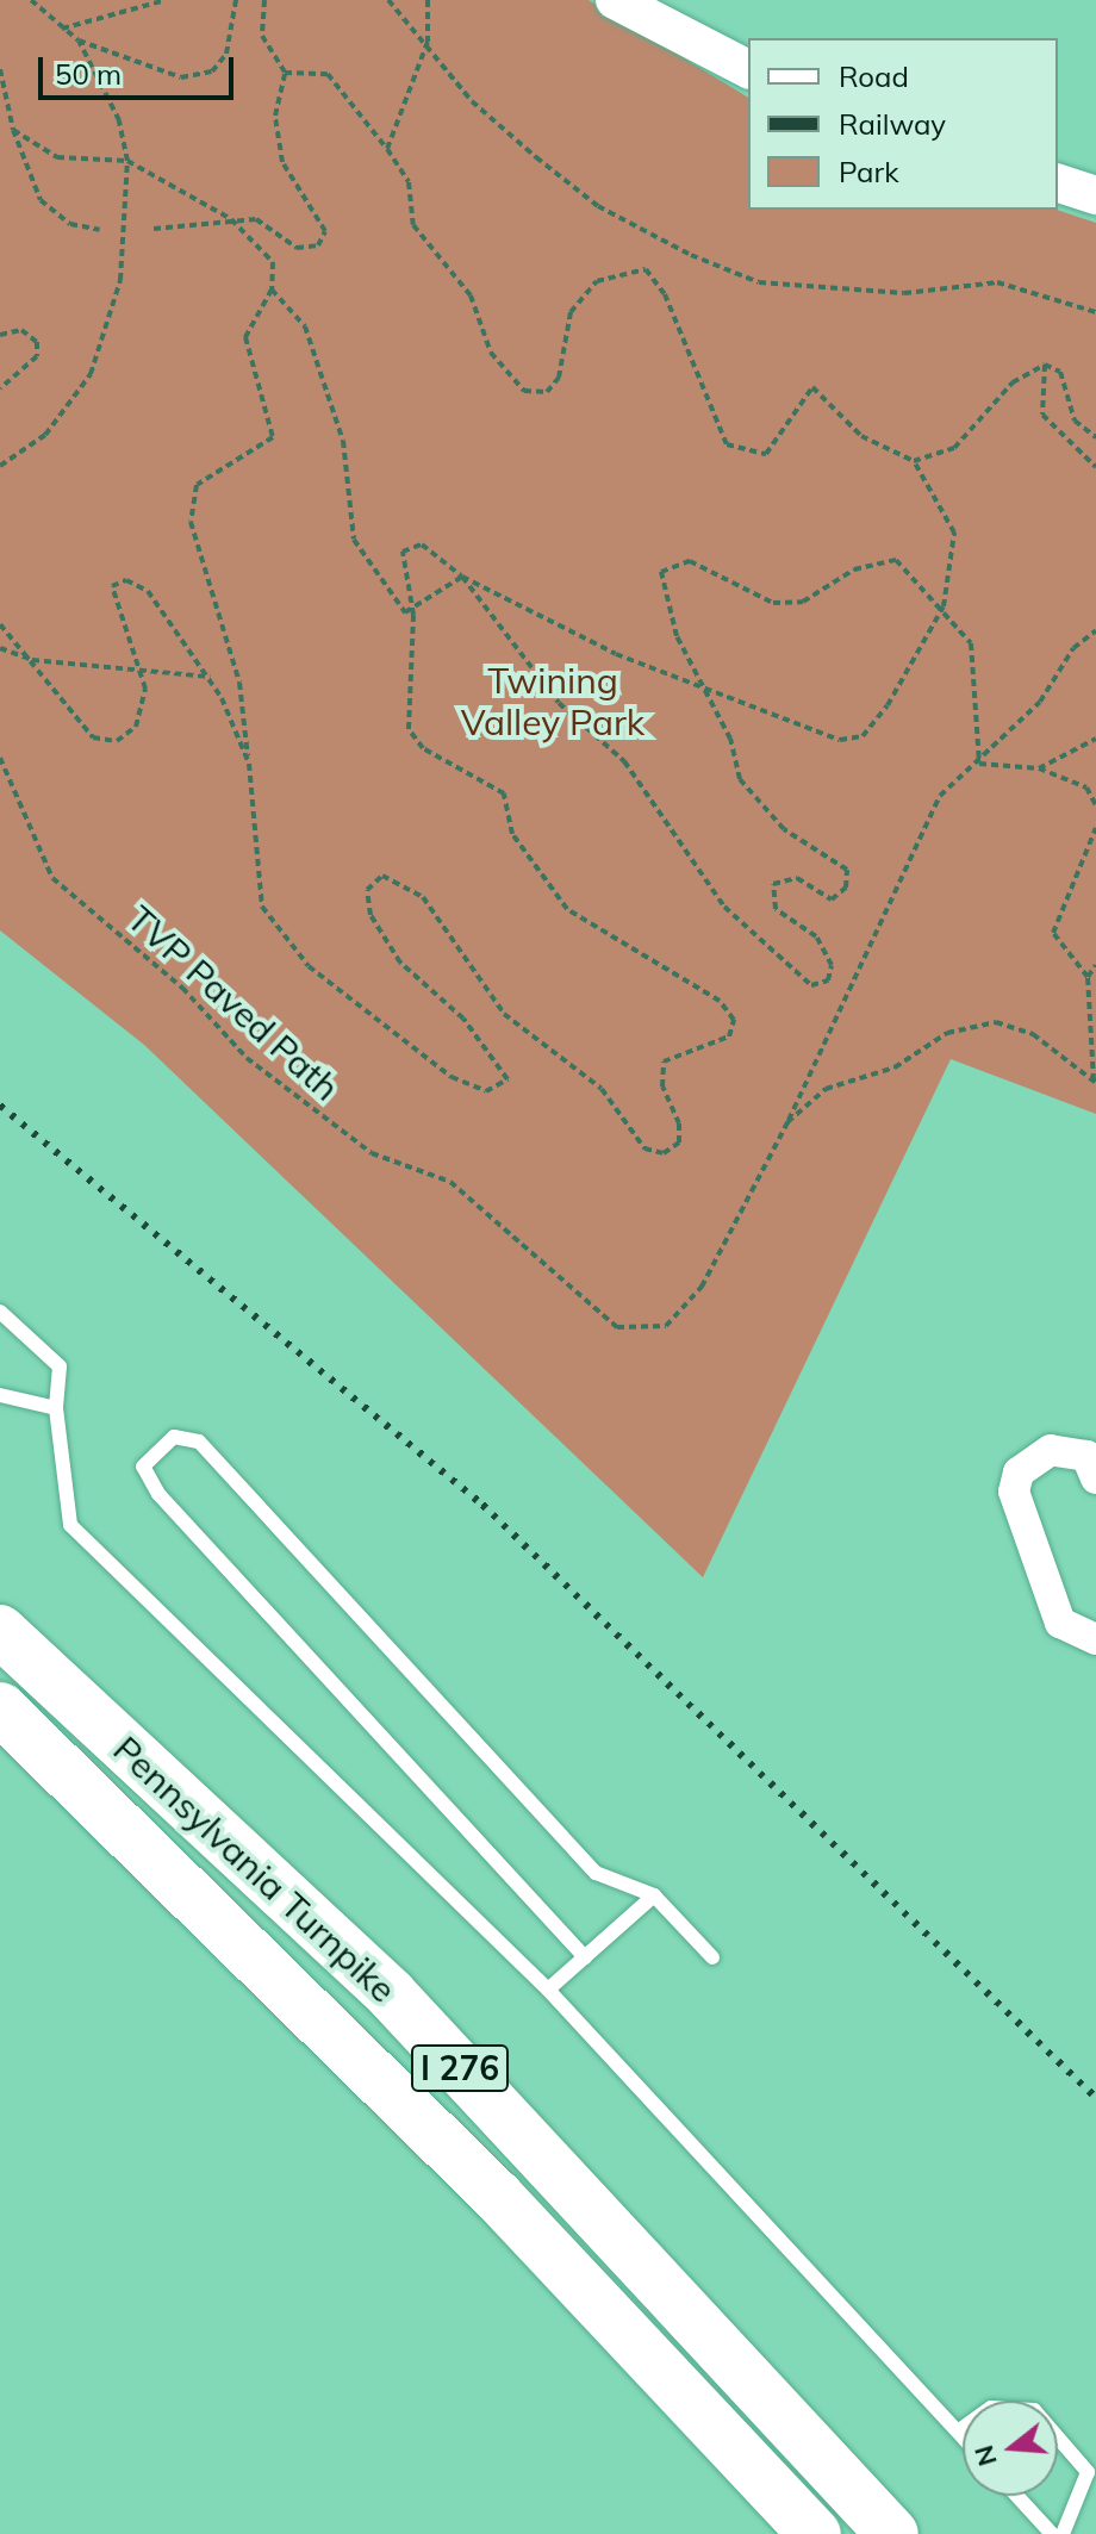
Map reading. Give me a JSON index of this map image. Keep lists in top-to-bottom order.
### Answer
{
  "streets": {
    "highway": ["Pennsylvania Turnpike", "I 276"],
    "path": ["TVP Paved Path"]
  },
  "parks": ["Twining Valley Park"],
  "legend": ["Road", "Railway", "Park"],
  "scale_bar": "50 m",
  "north": "left"
}
